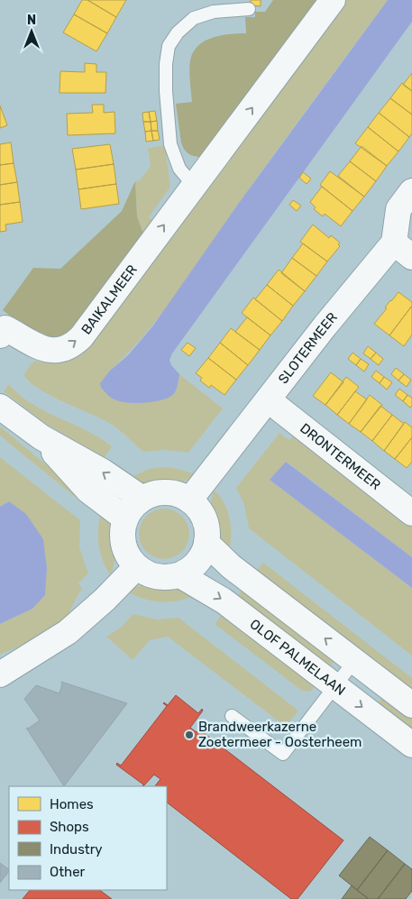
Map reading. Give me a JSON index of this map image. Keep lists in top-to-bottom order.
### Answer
{
  "streets": {
    "street": [
      "BAIKALMEER",
      "SLOTERMEER",
      "DRONTERMEER",
      "OLOF PALMELAAN"
    ]
  },
  "crossings": [
    ["SLOTERMEER", "DRONTERMEER"],
    ["SLOTERMEER", "OLOF PALMELAAN"]
  ],
  "one_way": ["BAIKALMEER"],
  "places": ["Brandweerkazerne Zoetermeer - Oosterheem"],
  "legend": [
    "Homes",
    "Shops",
    "Industry",
    "Other"
  ],
  "north": "top"
}
